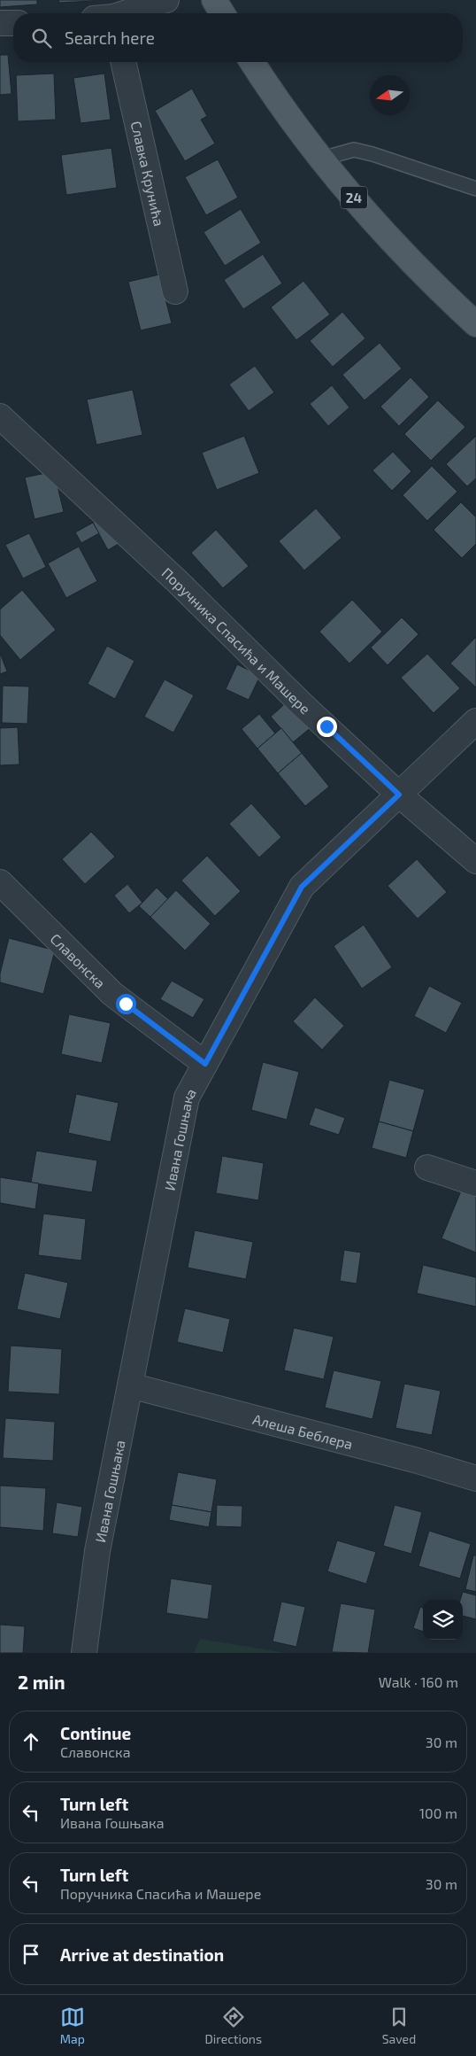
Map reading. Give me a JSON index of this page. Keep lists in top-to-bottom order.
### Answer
{
  "streets": {
    "main road": ["24"],
    "street": [
      "Славка Крунића",
      "Поручника Спасића и Машере",
      "Славонска",
      "Ивана Гошњака",
      "Алеша Беблера"
    ]
  },
  "crossings": [
    ["Поручника Спасића и Машере", "Ивана Гошњака"],
    ["Славонска", "Ивана Гошњака"],
    ["Ивана Гошњака", "Алеша Беблера"]
  ],
  "north": "left",
  "page": {
    "search": "Search here",
    "heading": ["2 min", "Walk · 160 m"],
    "list": [
      ["Continue", "Славонска", "30 m"],
      ["Turn left", "Ивана Гошњака", "100 m"],
      ["Turn left", "Поручника Спасића и Машере", "30 m"],
      "Arrive at destination"
    ],
    "nav": ["Map", "Directions", "Saved"]
  }
}
